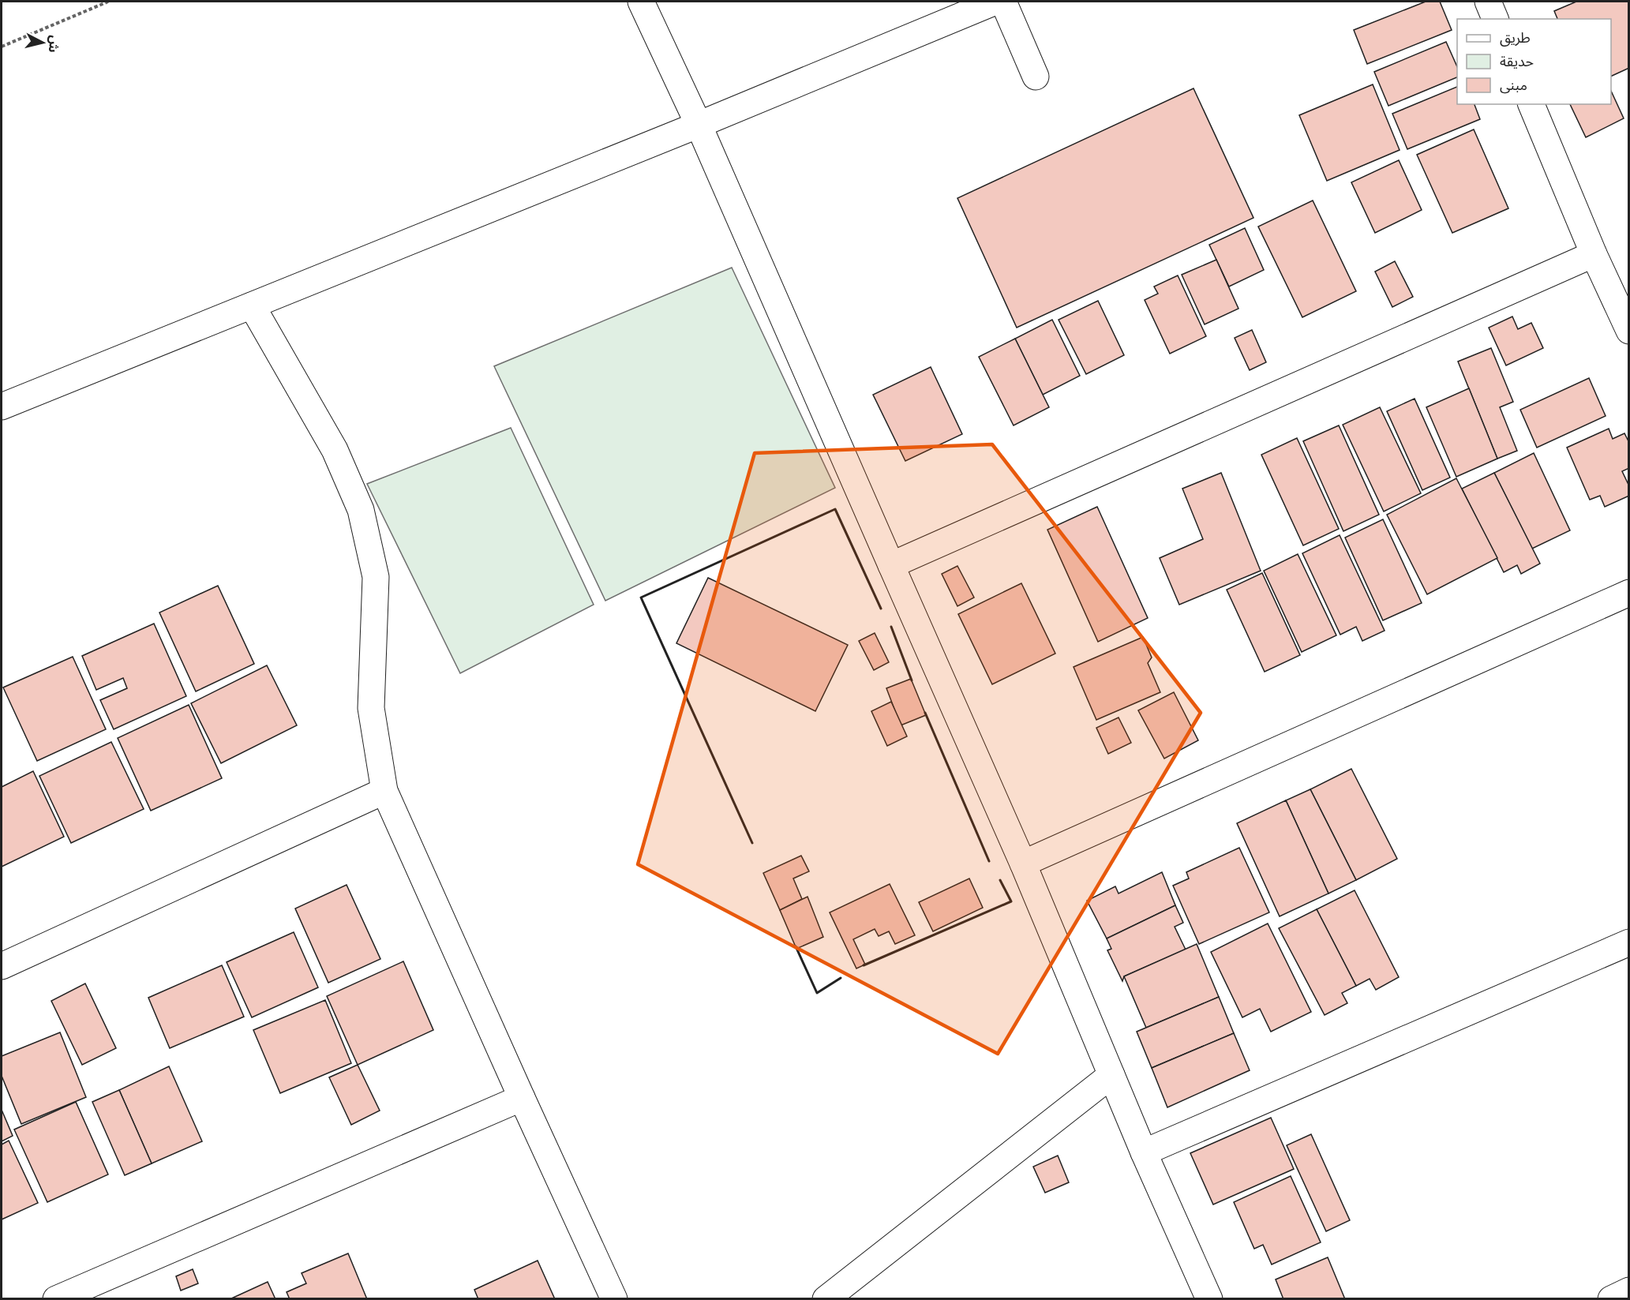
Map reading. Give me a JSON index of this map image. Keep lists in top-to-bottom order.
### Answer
{
  "legend": ["طريق", "حديقة", "مبنى"],
  "north": "right"
}
